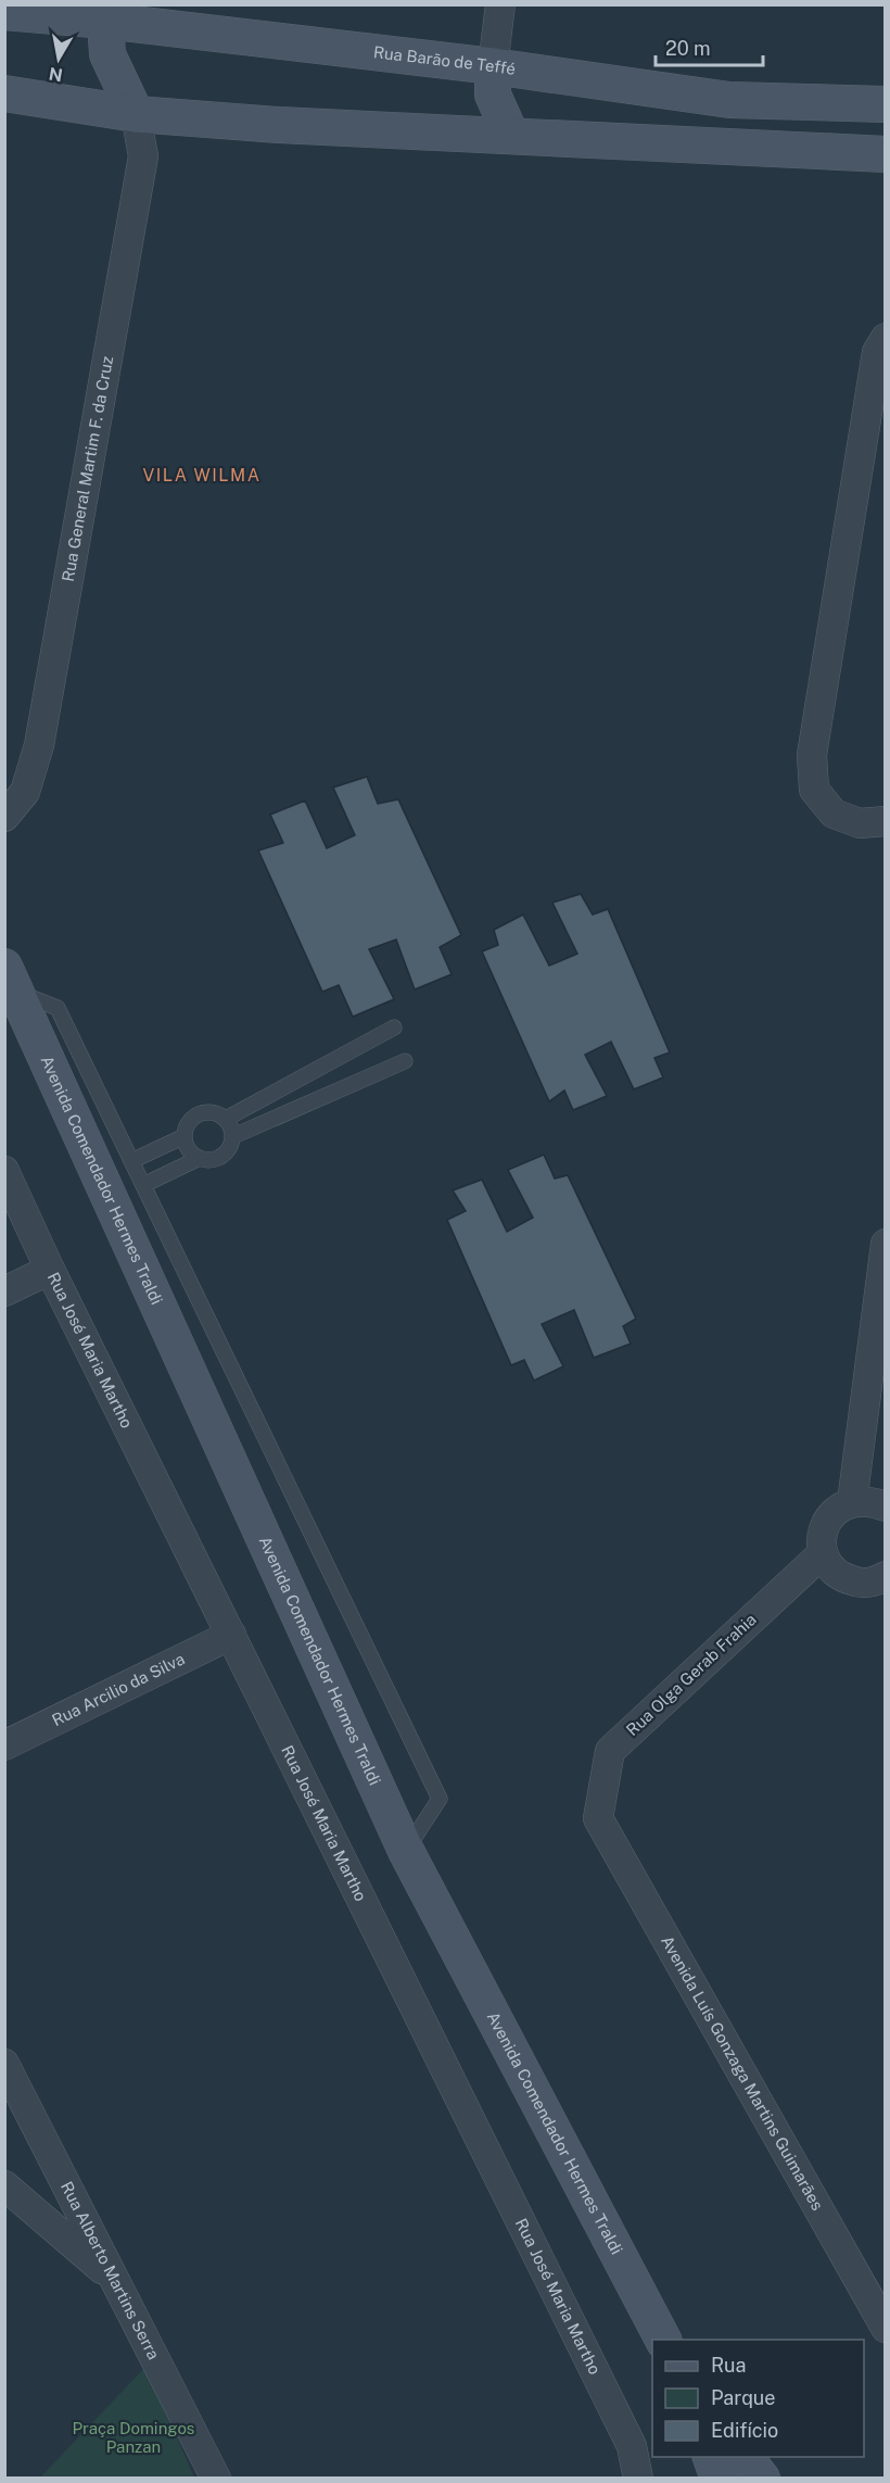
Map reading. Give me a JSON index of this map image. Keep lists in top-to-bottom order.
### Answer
{
  "streets": {
    "main road": ["Rua Barão de Teffé", "Avenida Comendador Hermes Traldi"],
    "street": [
      "Rua General Martim F. da Cruz",
      "Rua José Maria Martho",
      "Rua Olga Gerab Frahia",
      "Rua Arcilio da Silva",
      "Avenida Luís Gonzaga Martins Guimarães",
      "Rua Alberto Martins Serra"
    ]
  },
  "crossings": [
    ["Rua José Maria Martho", "Rua Arcilio da Silva"],
    ["Rua Olga Gerab Frahia", "Avenida Luís Gonzaga Martins Guimarães"]
  ],
  "districts": ["VILA WILMA"],
  "parks": ["Praça Domingos Panzan"],
  "legend": ["Rua", "Parque", "Edifício"],
  "scale_bar": "20 m",
  "north": "bottom"
}
